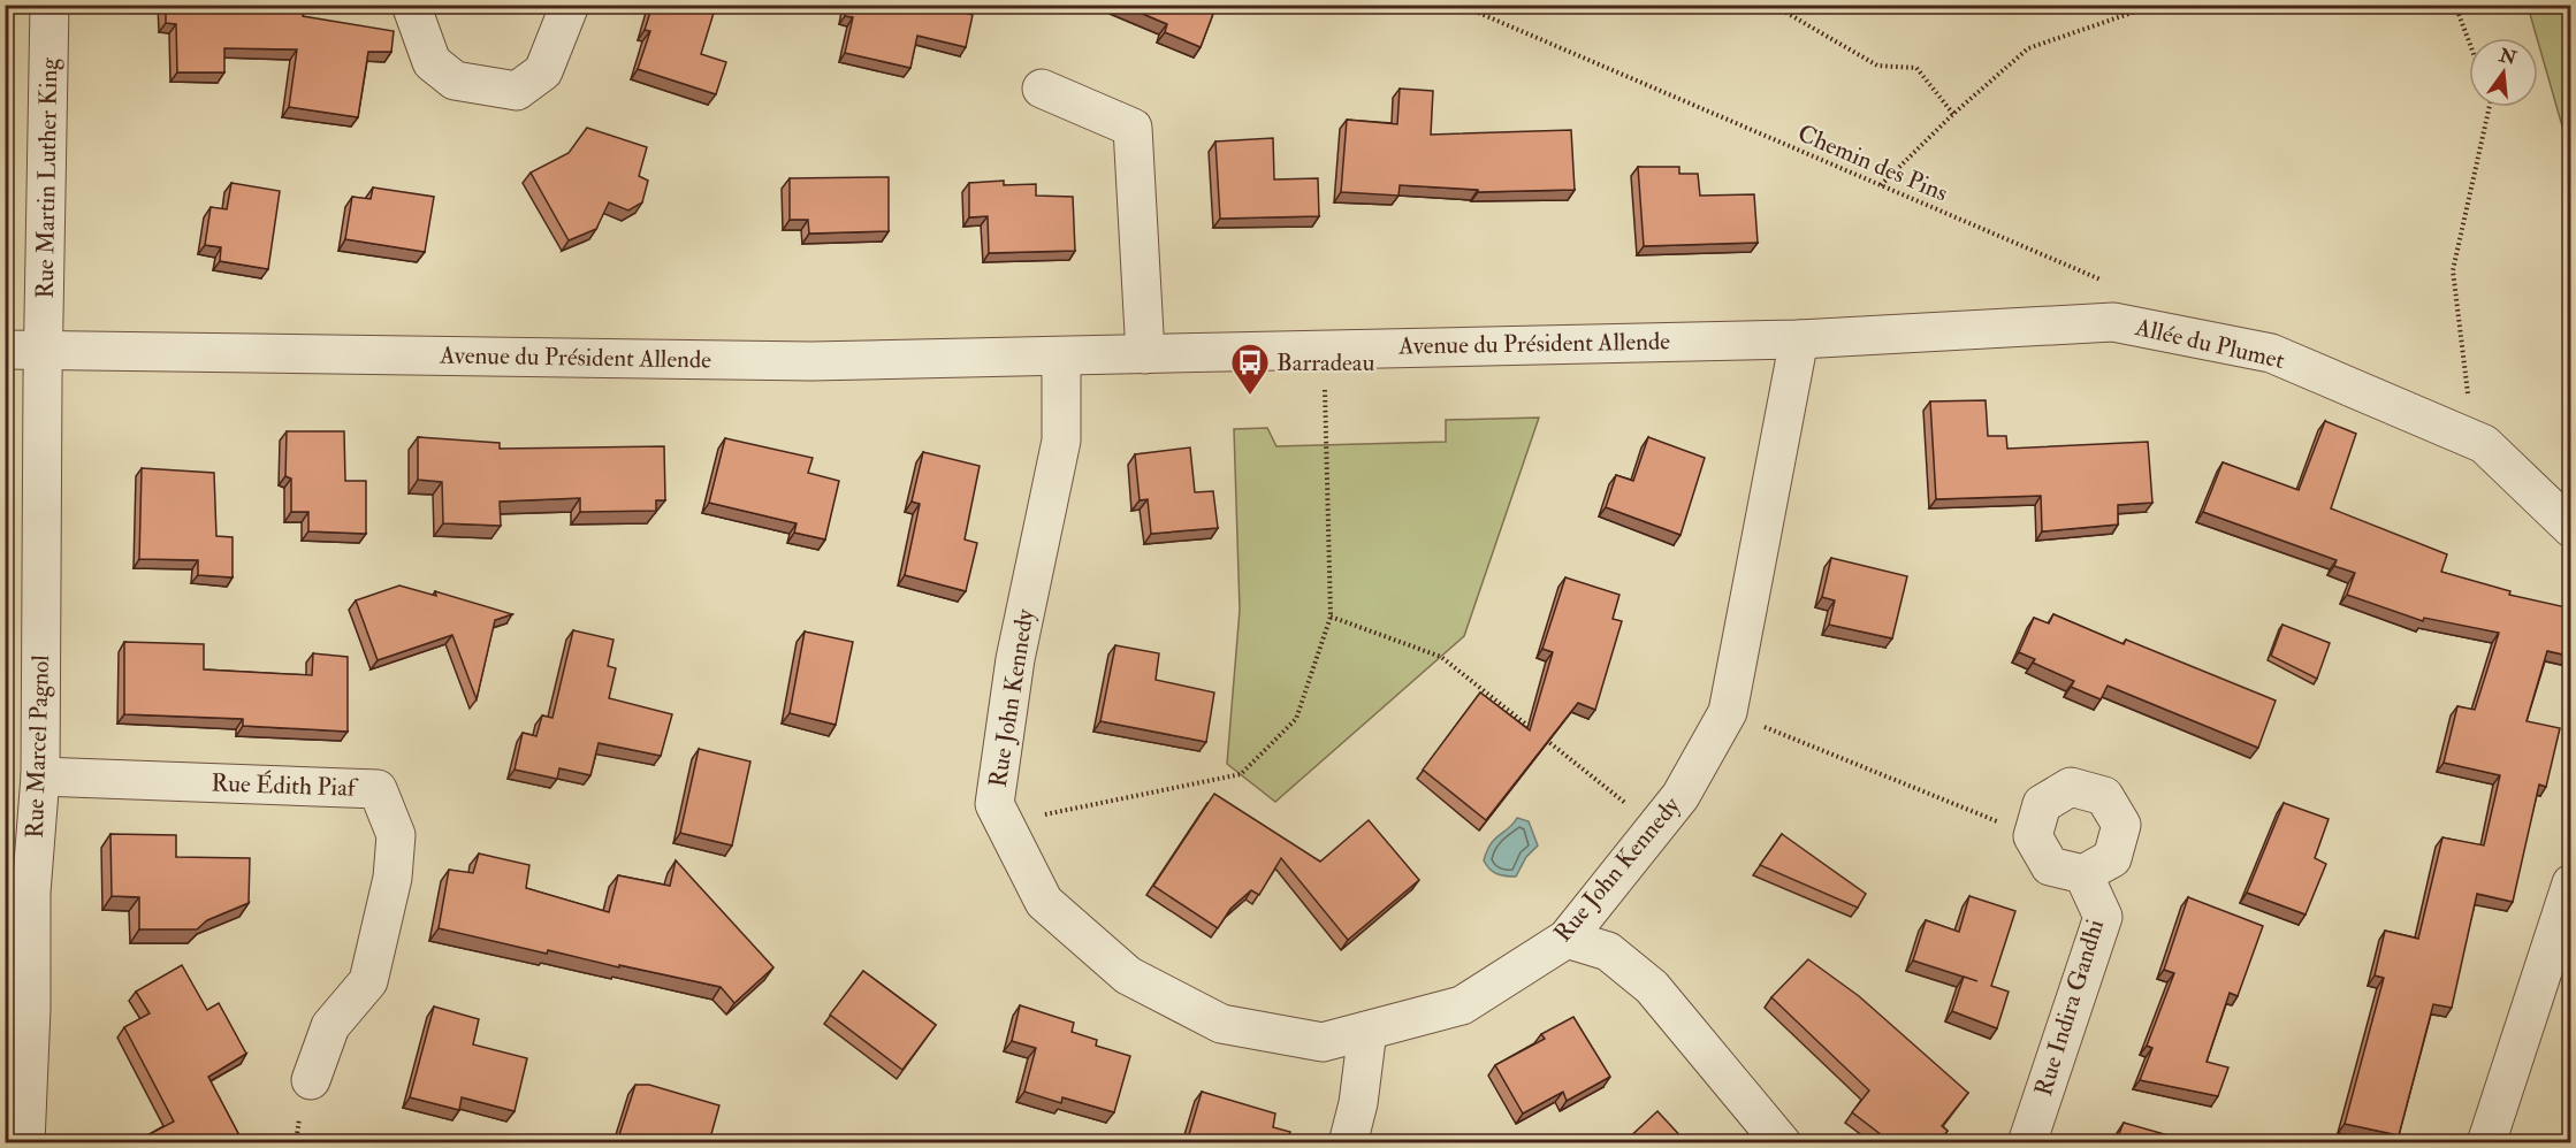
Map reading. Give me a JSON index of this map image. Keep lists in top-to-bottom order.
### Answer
{
  "streets": {
    "street": [
      "Rue Martin Luther King",
      "Avenue du Président Allende",
      "Allée du Plumet",
      "Rue John Kennedy",
      "Rue Marcel Pagnol",
      "Rue Édith Piaf",
      "Rue Indira Gandhi"
    ],
    "path": ["Chemin des Pins"]
  },
  "crossings": [
    ["Rue Martin Luther King", "Avenue du Président Allende"],
    ["Rue Martin Luther King", "Rue Marcel Pagnol"],
    ["Avenue du Président Allende", "Allée du Plumet"],
    ["Avenue du Président Allende", "Rue John Kennedy"],
    ["Avenue du Président Allende", "Rue Marcel Pagnol"],
    ["Allée du Plumet", "Rue John Kennedy"],
    ["Rue Marcel Pagnol", "Rue Édith Piaf"]
  ],
  "places": {
    "bus stop": ["Barradeau"]
  },
  "north": "top"
}
